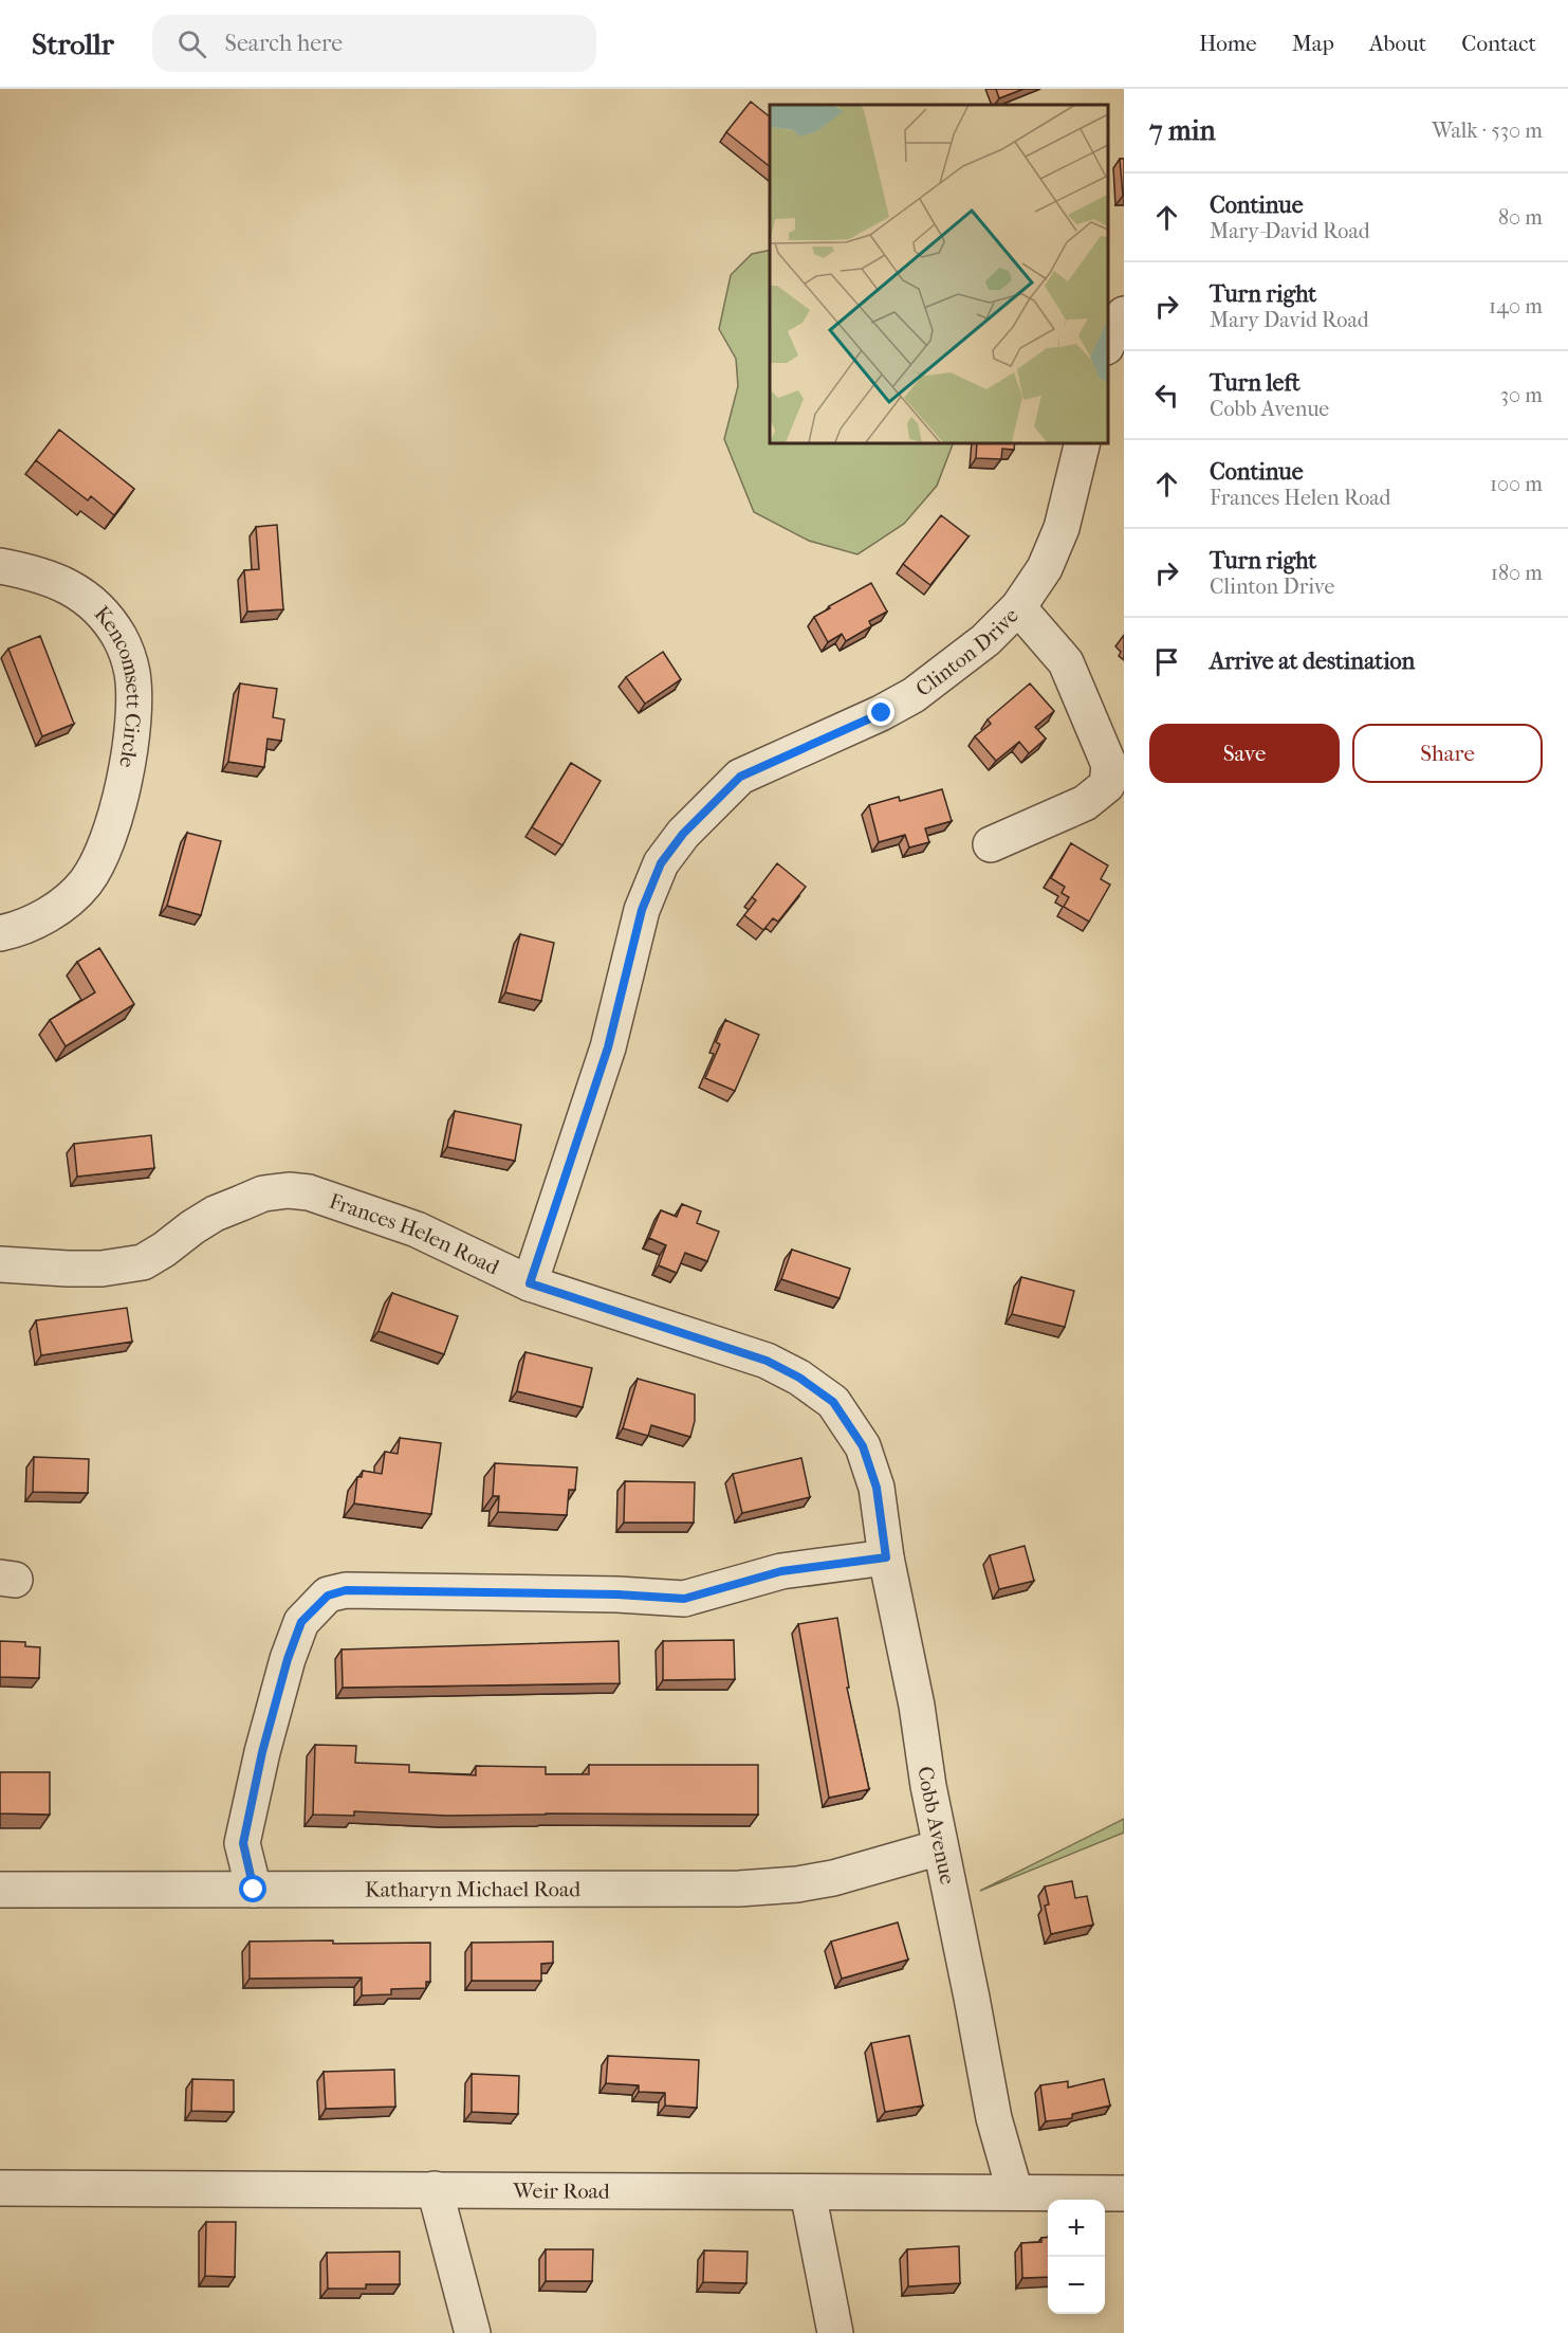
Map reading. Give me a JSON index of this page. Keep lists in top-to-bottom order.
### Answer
{
  "streets": {
    "street": [
      "Clinton Drive",
      "Kencomsett Circle",
      "Frances Helen Road",
      "Cobb Avenue",
      "Katharyn Michael Road",
      "Weir Road"
    ]
  },
  "crossings": [
    ["Clinton Drive", "Frances Helen Road"],
    ["Frances Helen Road", "Cobb Avenue"],
    ["Cobb Avenue", "Katharyn Michael Road"],
    ["Cobb Avenue", "Weir Road"]
  ],
  "page": {
    "header": "Strollr",
    "search": "Search here",
    "nav": [
      "Home",
      "Map",
      "About",
      "Contact"
    ],
    "heading": ["7 min", "Walk · 530 m"],
    "list": [
      ["Continue", "Mary-David Road", "80 m"],
      ["Turn right", "Mary David Road", "140 m"],
      ["Turn left", "Cobb Avenue", "30 m"],
      ["Continue", "Frances Helen Road", "100 m"],
      ["Turn right", "Clinton Drive", "180 m"],
      "Arrive at destination"
    ],
    "buttons": ["Save", "Share"],
    "map_buttons": ["+", "−"]
  }
}
